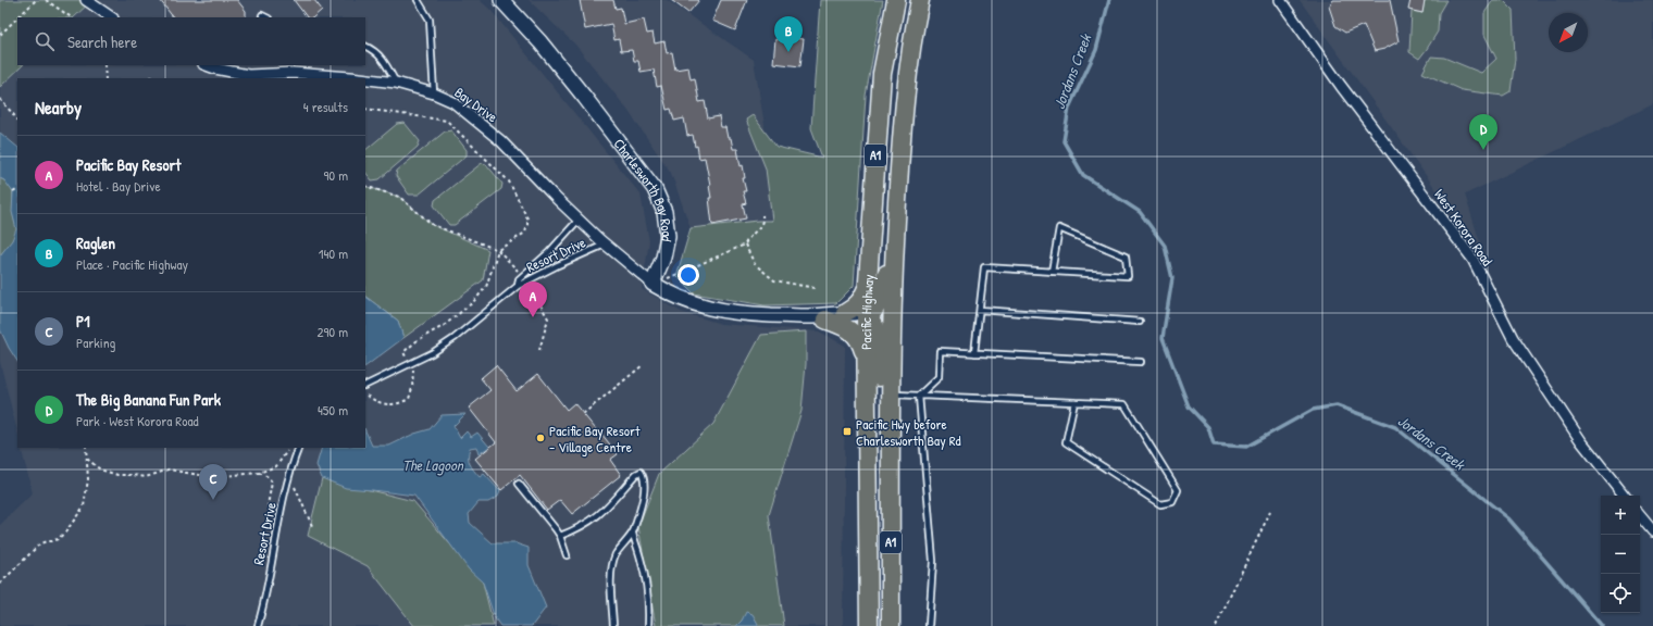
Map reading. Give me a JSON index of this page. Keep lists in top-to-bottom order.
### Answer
{
  "streets": {
    "highway": ["A1", "Pacific Highway"],
    "street": ["Bay Drive", "Charlesworth Bay Road", "West Korora Road"],
    "lane": ["Resort Drive"]
  },
  "crossings": [
    ["Bay Drive", "Charlesworth Bay Road"],
    ["Bay Drive", "Resort Drive"]
  ],
  "water": ["Jordans Creek", "The Lagoon"],
  "places": {
    "transit": ["Pacific Hwy before Charlesworth Bay Rd"],
    "other": ["Pacific Bay Resort - Village Centre"]
  },
  "north": "bottom left",
  "page": {
    "pins": [
      "B",
      "D",
      "A",
      "C"
    ],
    "search": "Search here",
    "heading": ["Nearby", "4 results"],
    "list": [
      {
        "mark": "A",
        "name": "Pacific Bay Resort",
        "note": "Hotel · Bay Drive",
        "value": "90 m"
      },
      {
        "mark": "B",
        "name": "Raglen",
        "note": "Place · Pacific Highway",
        "value": "140 m"
      },
      {
        "mark": "C",
        "name": "P1",
        "note": "Parking",
        "value": "290 m"
      },
      {
        "mark": "D",
        "name": "The Big Banana Fun Park",
        "note": "Park · West Korora Road",
        "value": "450 m"
      }
    ],
    "map_buttons": ["+", "−"]
  }
}
